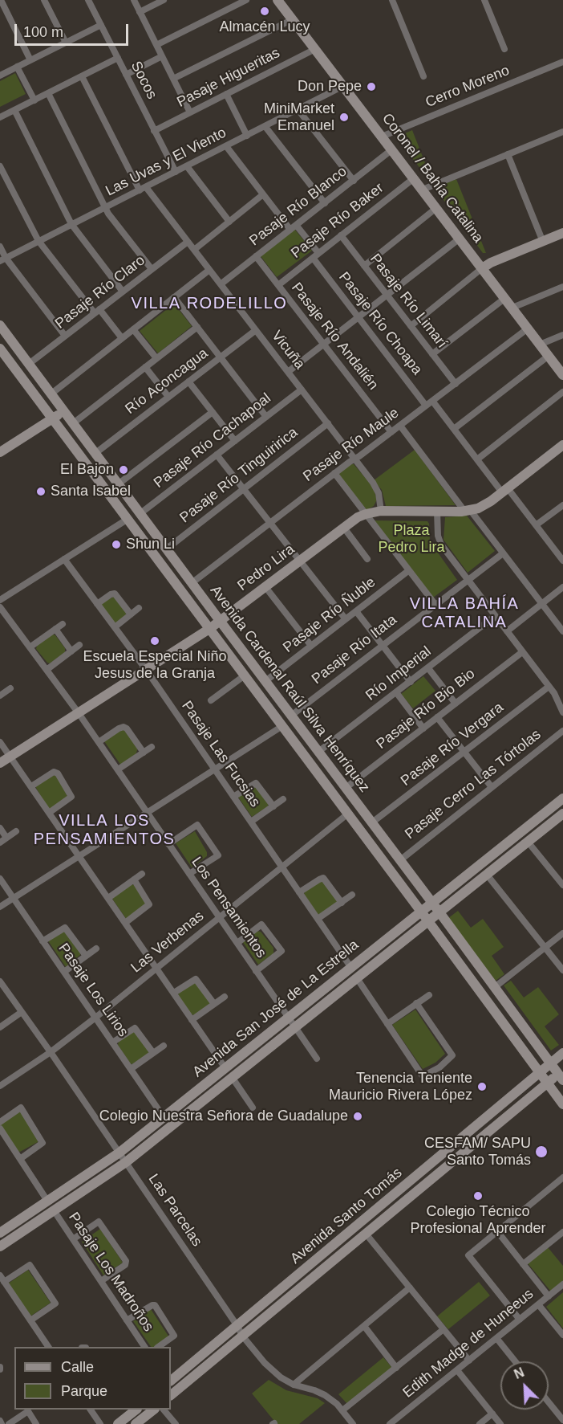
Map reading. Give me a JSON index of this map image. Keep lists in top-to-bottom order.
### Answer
{
  "streets": {
    "main road": [
      "Coronel / Bahía Catalina",
      "Pedro Lira",
      "Avenida Cardenal Raúl Silva Henríquez",
      "Avenida San José de La Estrella",
      "Avenida Santo Tomás"
    ],
    "street": [
      "Pasaje Higueritas",
      "Socos",
      "Cerro Moreno",
      "Las Uvas y El Viento",
      "Pasaje Río Blanco",
      "Pasaje Río Baker",
      "Pasaje Río Claro",
      "Pasaje Río Limarí",
      "Pasaje Río Choapa",
      "Pasaje Río Andalién",
      "Vicuña",
      "Río Aconcagua",
      "Pasaje Río Cachapoal",
      "Pasaje Río Maule",
      "Pasaje Río Tinguiririca",
      "Pasaje Río Ñuble",
      "Pasaje Río Itata",
      "Río Imperial",
      "Pasaje Río Bio Bio",
      "Pasaje Río Vergara",
      "Pasaje Las Fucsias",
      "Pasaje Cerro Las Tórtolas",
      "Los Pensamientos",
      "Las Verbenas",
      "Pasaje Los Lirios",
      "Las Parcelas",
      "Pasaje Los Madroños",
      "Edith Madge de Huneeus"
    ]
  },
  "crossings": [
    ["Pasaje Higueritas", "Socos"],
    ["Pasaje Higueritas", "Coronel / Bahía Catalina"],
    ["Socos", "Las Uvas y El Viento"],
    ["Cerro Moreno", "Coronel / Bahía Catalina"],
    ["Las Uvas y El Viento", "Coronel / Bahía Catalina"],
    ["Las Uvas y El Viento", "Pasaje Río Choapa"],
    ["Las Uvas y El Viento", "Vicuña"],
    ["Coronel / Bahía Catalina", "Pasaje Río Blanco"],
    ["Coronel / Bahía Catalina", "Pasaje Río Baker"],
    ["Coronel / Bahía Catalina", "Pasaje Río Maule"],
    ["Pasaje Río Blanco", "Pasaje Río Choapa"],
    ["Pasaje Río Blanco", "Pasaje Río Andalién"],
    ["Pasaje Río Blanco", "Vicuña"],
    ["Pasaje Río Baker", "Pasaje Río Limarí"],
    ["Pasaje Río Baker", "Pasaje Río Choapa"],
    ["Pasaje Río Baker", "Pasaje Río Andalién"],
    ["Pasaje Río Claro", "Vicuña"],
    ["Pasaje Río Claro", "Avenida Cardenal Raúl Silva Henríquez"],
    ["Pasaje Río Limarí", "Pasaje Río Maule"],
    ["Pasaje Río Choapa", "Pasaje Río Maule"],
    ["Pasaje Río Choapa", "Pedro Lira"],
    ["Pasaje Río Andalién", "Pasaje Río Maule"],
    ["Vicuña", "Río Aconcagua"],
    ["Vicuña", "Pasaje Río Cachapoal"],
    ["Vicuña", "Pasaje Río Maule"],
    ["Vicuña", "Pasaje Río Tinguiririca"],
    ["Vicuña", "Pedro Lira"],
    ["Río Aconcagua", "Avenida Cardenal Raúl Silva Henríquez"],
    ["Pasaje Río Cachapoal", "Avenida Cardenal Raúl Silva Henríquez"],
    ["Pasaje Río Maule", "Avenida Cardenal Raúl Silva Henríquez"],
    ["Pasaje Río Tinguiririca", "Avenida Cardenal Raúl Silva Henríquez"],
    ["Pedro Lira", "Avenida Cardenal Raúl Silva Henríquez"],
    ["Pedro Lira", "Pasaje Las Fucsias"],
    ["Pedro Lira", "Los Pensamientos"],
    ["Pasaje Río Ñuble", "Avenida Cardenal Raúl Silva Henríquez"],
    ["Pasaje Río Itata", "Avenida Cardenal Raúl Silva Henríquez"],
    ["Río Imperial", "Avenida Cardenal Raúl Silva Henríquez"],
    ["Avenida Cardenal Raúl Silva Henríquez", "Pasaje Río Bio Bio"],
    ["Avenida Cardenal Raúl Silva Henríquez", "Pasaje Río Vergara"],
    ["Avenida Cardenal Raúl Silva Henríquez", "Pasaje Cerro Las Tórtolas"],
    ["Avenida Cardenal Raúl Silva Henríquez", "Las Verbenas"],
    ["Avenida Cardenal Raúl Silva Henríquez", "Avenida San José de La Estrella"],
    ["Avenida Cardenal Raúl Silva Henríquez", "Avenida Santo Tomás"],
    ["Pasaje Las Fucsias", "Las Verbenas"],
    ["Pasaje Las Fucsias", "Avenida San José de La Estrella"],
    ["Los Pensamientos", "Las Verbenas"],
    ["Los Pensamientos", "Avenida San José de La Estrella"],
    ["Las Verbenas", "Pasaje Los Lirios"],
    ["Las Verbenas", "Las Parcelas"],
    ["Pasaje Los Lirios", "Avenida San José de La Estrella"],
    ["Avenida San José de La Estrella", "Las Parcelas"],
    ["Avenida San José de La Estrella", "Pasaje Los Madroños"],
    ["Las Parcelas", "Avenida Santo Tomás"]
  ],
  "districts": ["VILLA RODELILLO", "VILLA BAHÍA CATALINA", "VILLA LOS PENSAMIENTOS"],
  "parks": ["Plaza Pedro Lira"],
  "places": [
    "Almacén Lucy",
    "Don Pepe",
    "MiniMarket Emanuel",
    "El Bajon",
    "Santa Isabel",
    "Shun Li",
    "Escuela Especial Niño Jesus de la Granja",
    "Tenencia Teniente Mauricio Rivera López",
    "Colegio Nuestra Señora de Guadalupe",
    "CESFAM/ SAPU Santo Tomás",
    "Colegio Técnico Profesional Aprender"
  ],
  "legend": ["Calle", "Parque"],
  "scale_bar": "100 m",
  "north": "top left"
}
